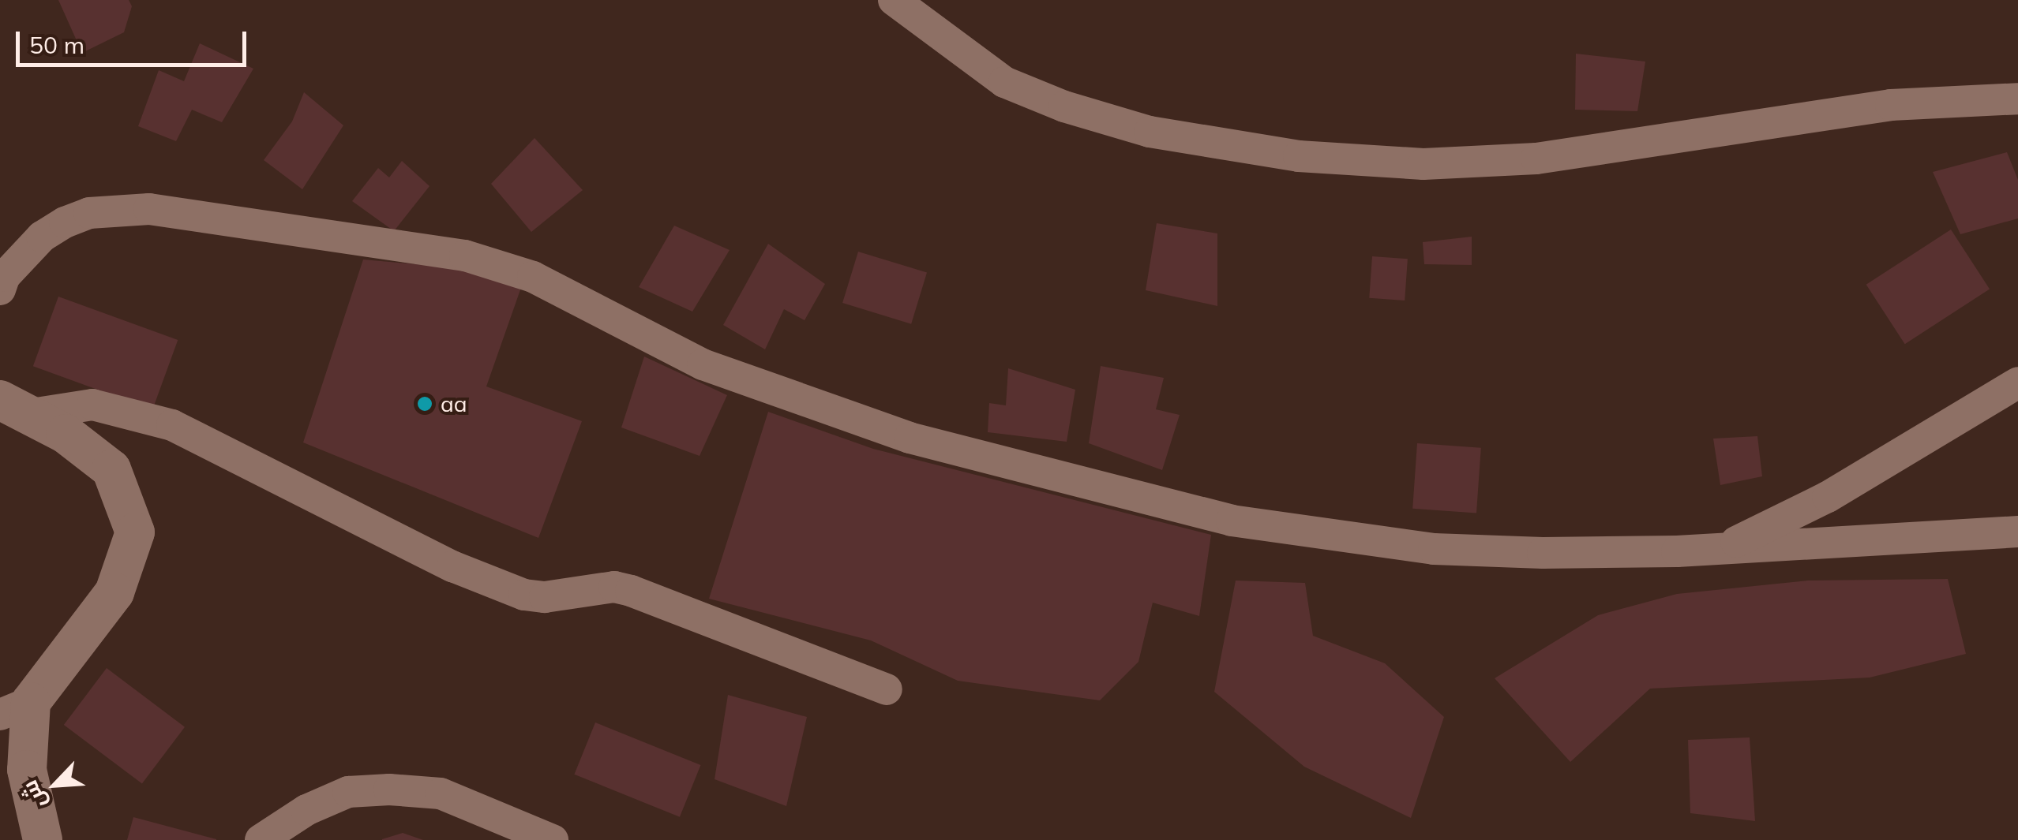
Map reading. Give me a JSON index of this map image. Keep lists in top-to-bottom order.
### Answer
{
  "places": ["aa"],
  "scale_bar": "50 m",
  "north": "bottom left"
}
